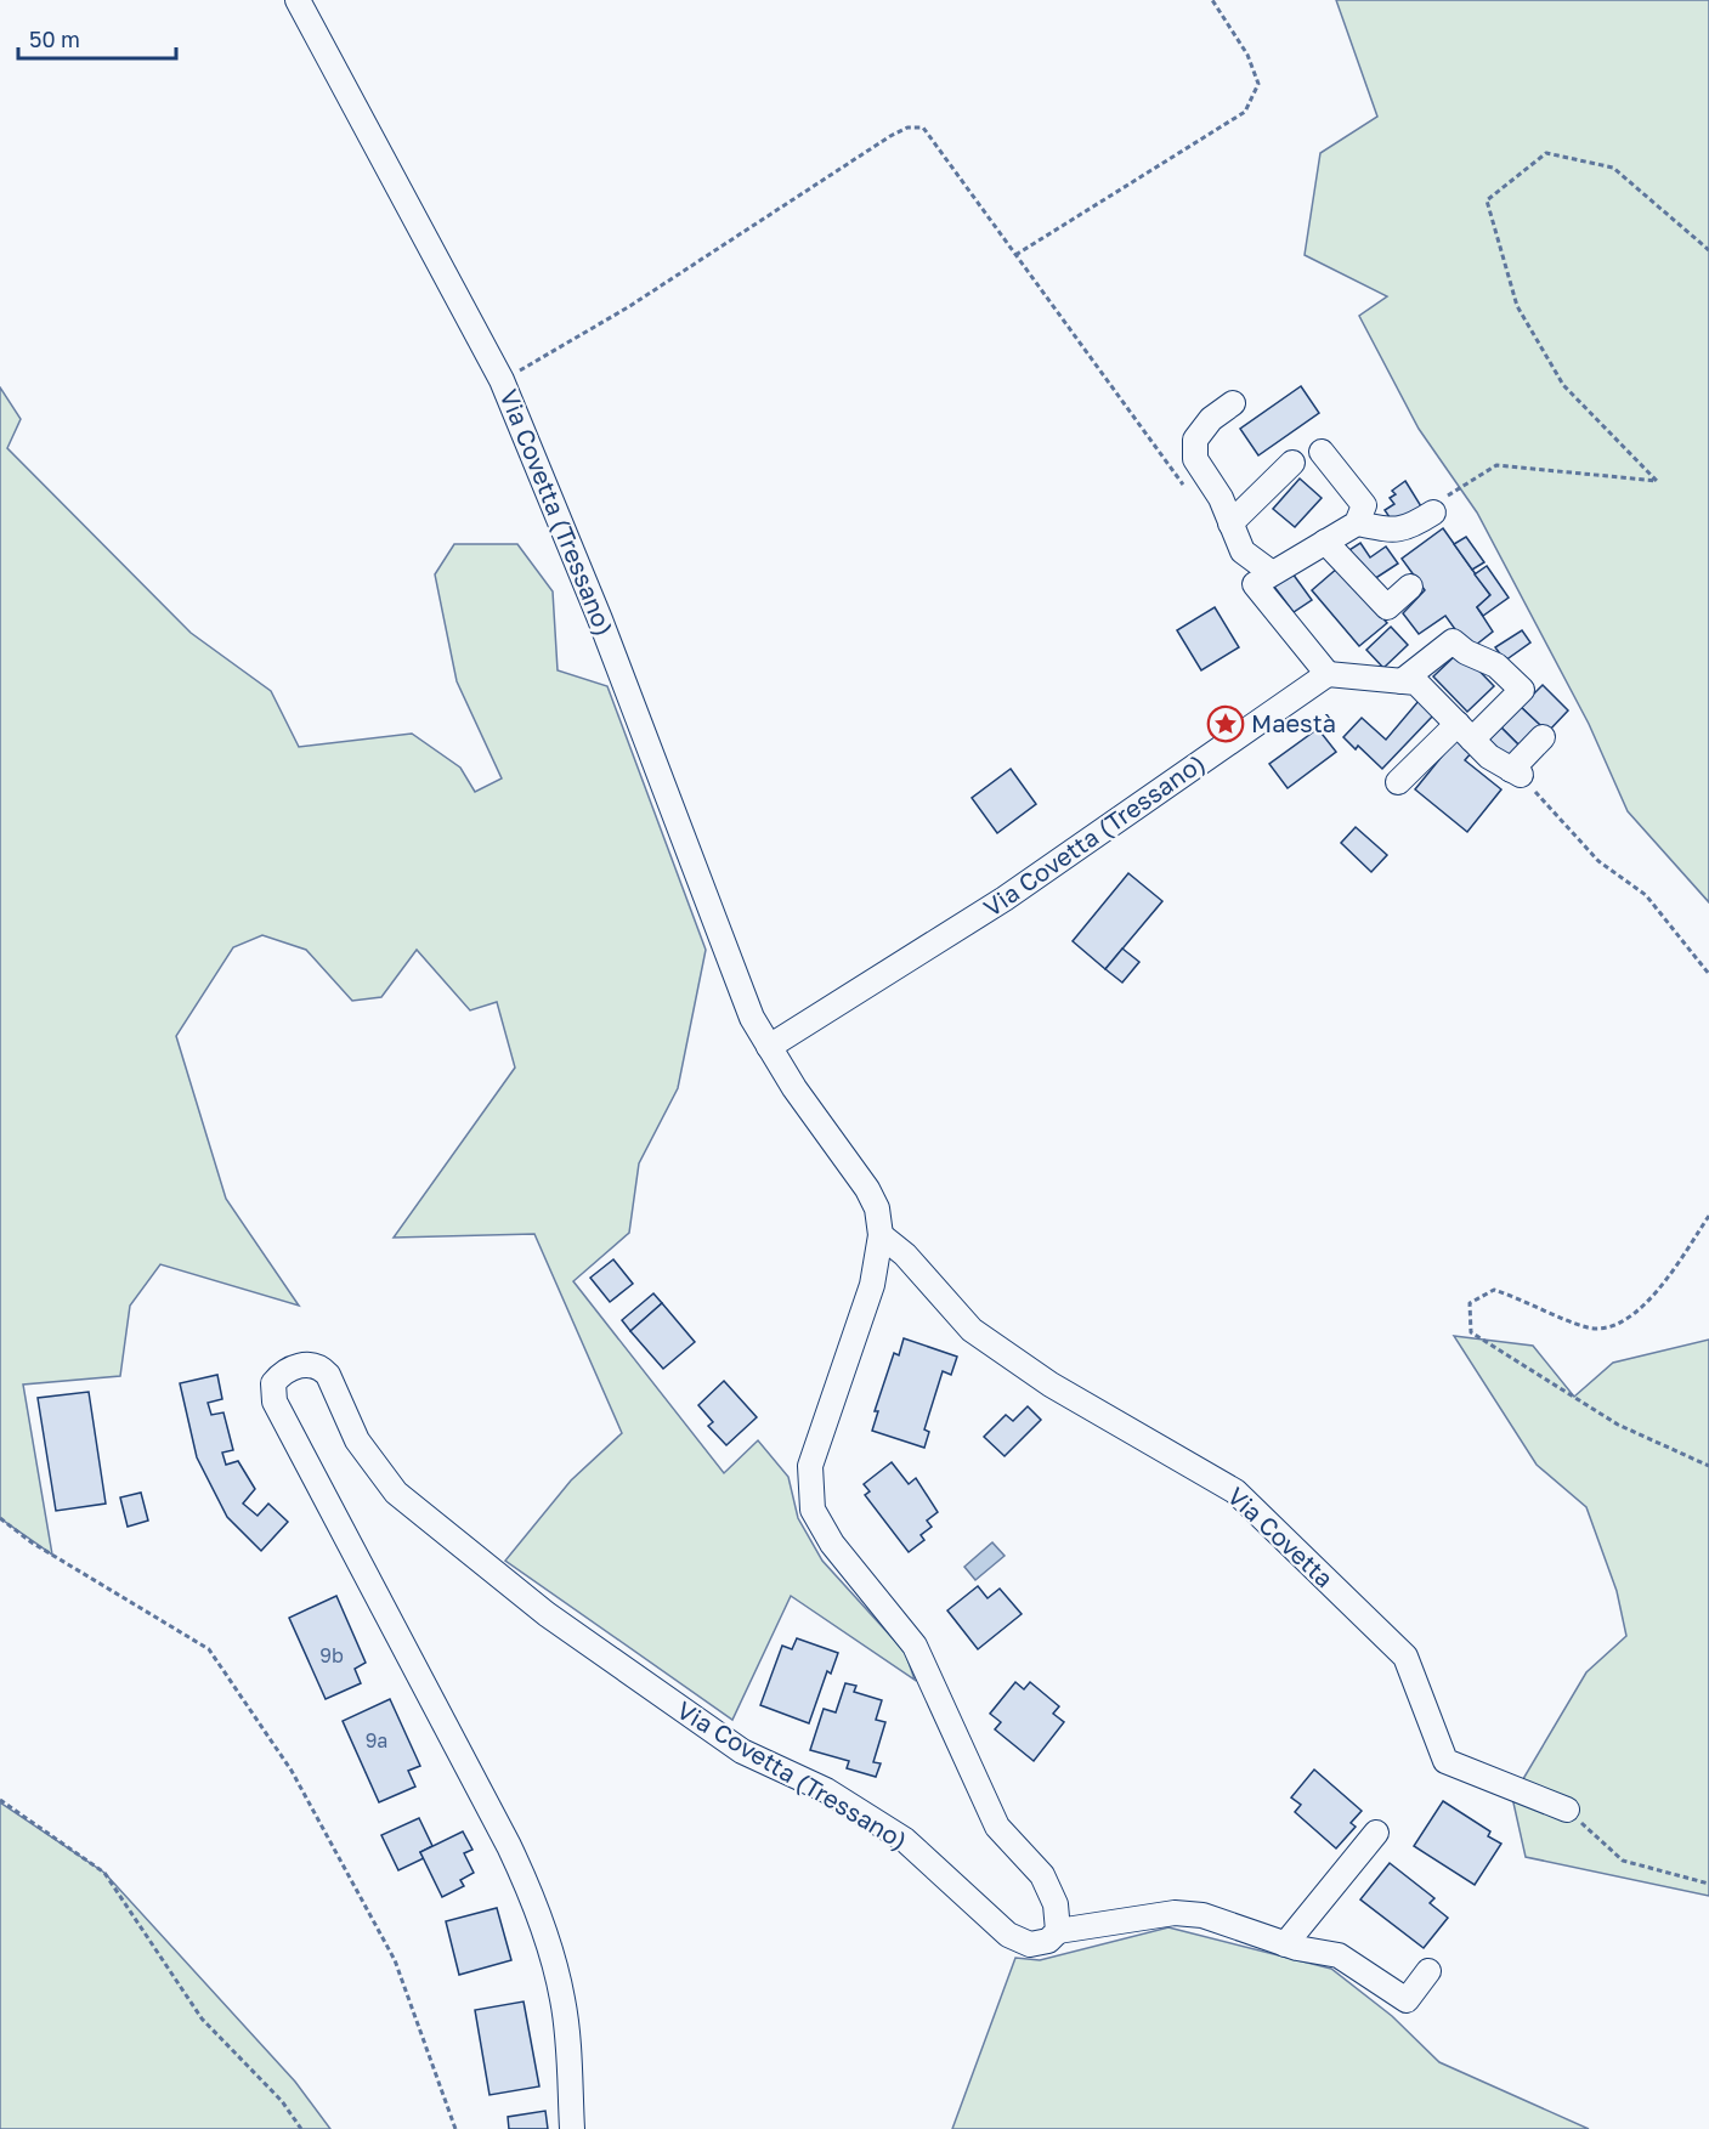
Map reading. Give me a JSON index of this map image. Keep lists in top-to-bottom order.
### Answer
{
  "streets": {
    "street": ["Via Covetta (Tressano)", "Via Covetta"]
  },
  "crossings": [
    ["Via Covetta (Tressano)", "Via Covetta"]
  ],
  "places": {
    "place": ["Maestà"]
  },
  "house_numbers": ["9b", "9a"],
  "scale_bar": "50 m"
}
